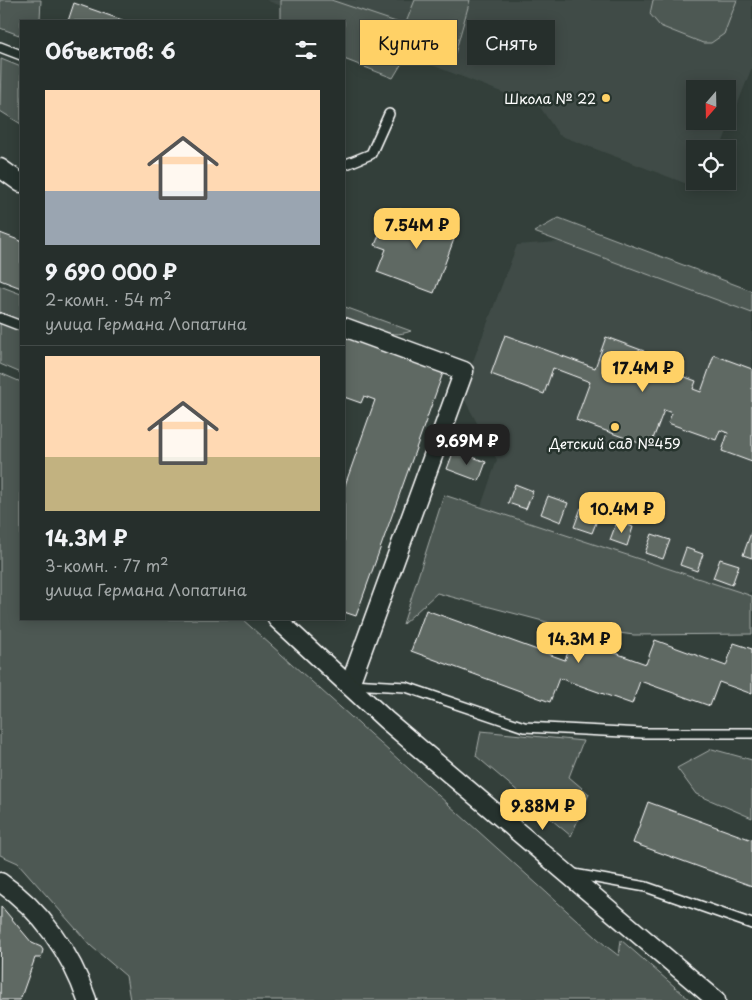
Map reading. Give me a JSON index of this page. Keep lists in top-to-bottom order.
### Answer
{
  "places": ["Школа № 22", "Детский сад №459"],
  "north": "bottom",
  "page": {
    "chip": ["Купить", "Снять"],
    "heading": "Объектов: 6",
    "list": [
      {
        "name": "9 690 000 ₽",
        "note": "2-комн. · 54 m² · улица Германа Лопатина"
      },
      {
        "name": "14.3M ₽",
        "note": "3-комн. · 77 m² · улица Германа Лопатина"
      }
    ],
    "price": [
      "7.54M ₽",
      "17.4M ₽",
      "9.69M ₽",
      "10.4M ₽",
      "14.3M ₽",
      "9.88M ₽"
    ]
  }
}
